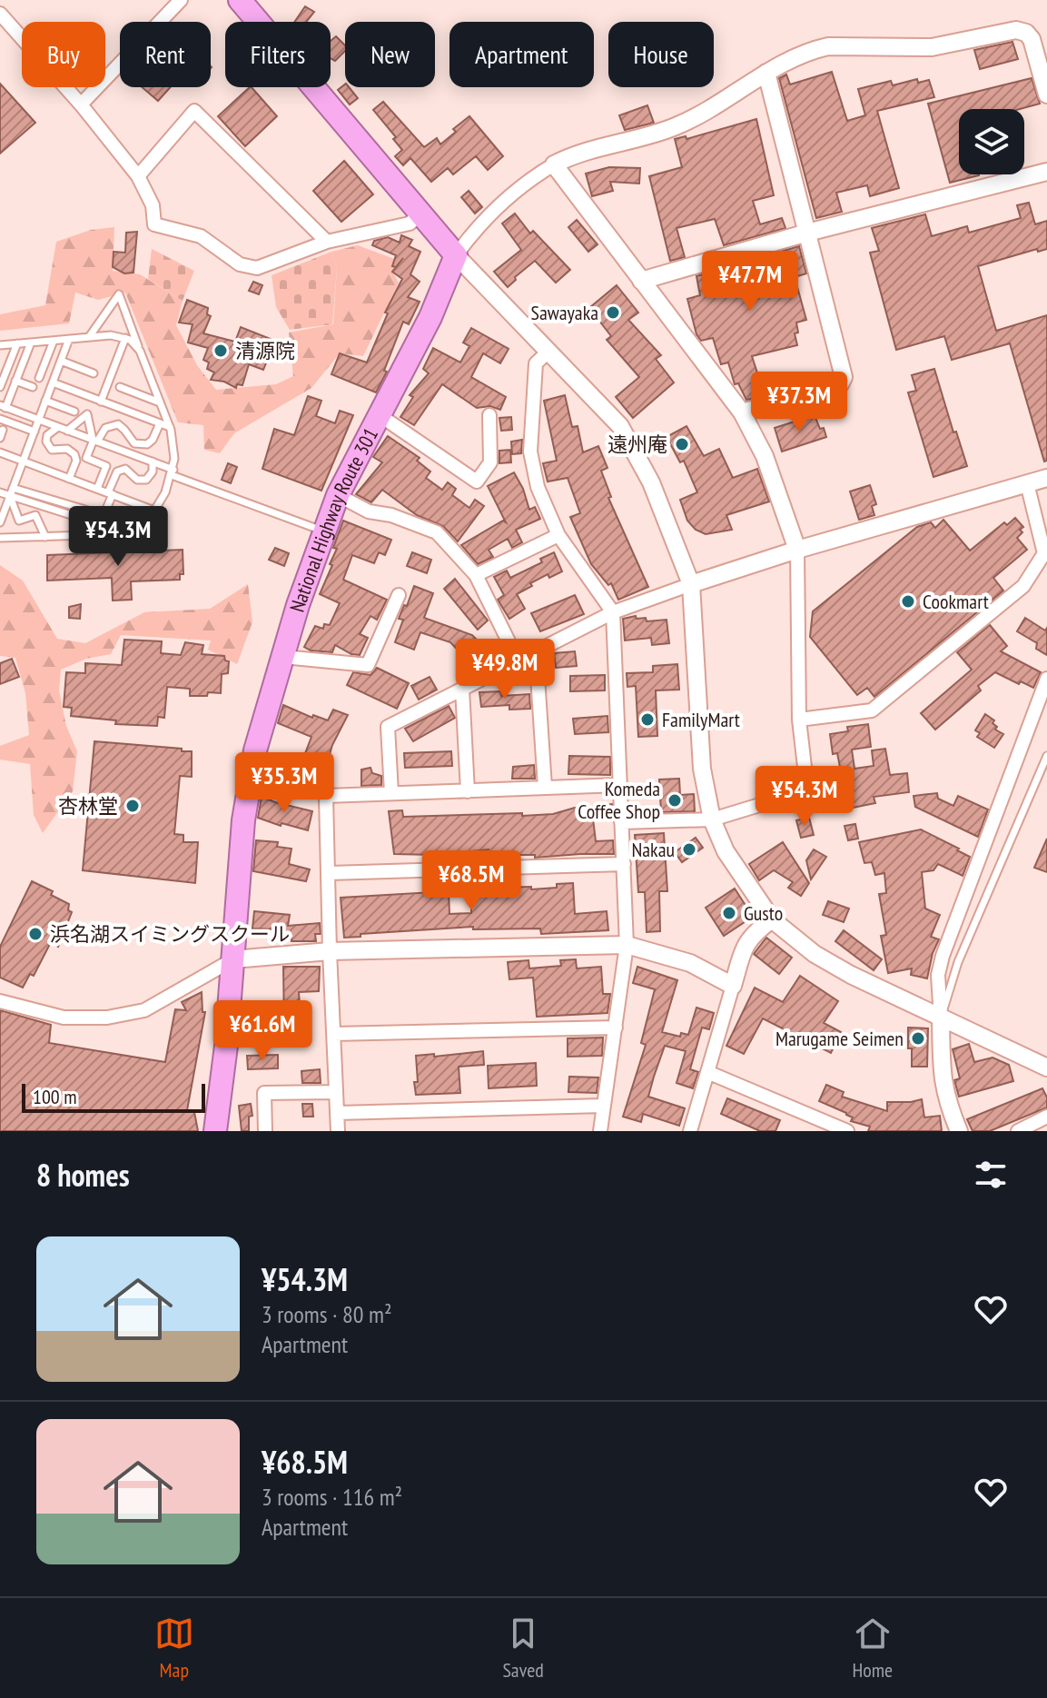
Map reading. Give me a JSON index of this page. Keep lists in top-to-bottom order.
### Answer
{
  "streets": {
    "highway": ["National Highway Route 301"]
  },
  "places": [
    "Sawayaka",
    "清源院",
    "遠州庵",
    "Cookmart",
    "FamilyMart",
    "Komeda Coffee Shop",
    "杏林堂",
    "Nakau",
    "Gusto",
    "浜名湖スイミングスクール",
    "Marugame Seimen"
  ],
  "scale_bar": "100 m",
  "page": {
    "chip": [
      "Buy",
      "Rent",
      "Filters",
      "New",
      "Apartment",
      "House"
    ],
    "price": [
      "¥47.7M",
      "¥37.3M",
      "¥54.3M",
      "¥49.8M",
      "¥35.3M",
      "¥54.3M",
      "¥68.5M",
      "¥61.6M"
    ],
    "scale": "100 m",
    "heading": "8 homes",
    "list": [
      {
        "name": "¥54.3M",
        "note": "3 rooms · 80 m² · Apartment"
      },
      {
        "name": "¥68.5M",
        "note": "3 rooms · 116 m² · Apartment"
      }
    ],
    "tabs": ["Map", "Saved", "Home"]
  }
}
